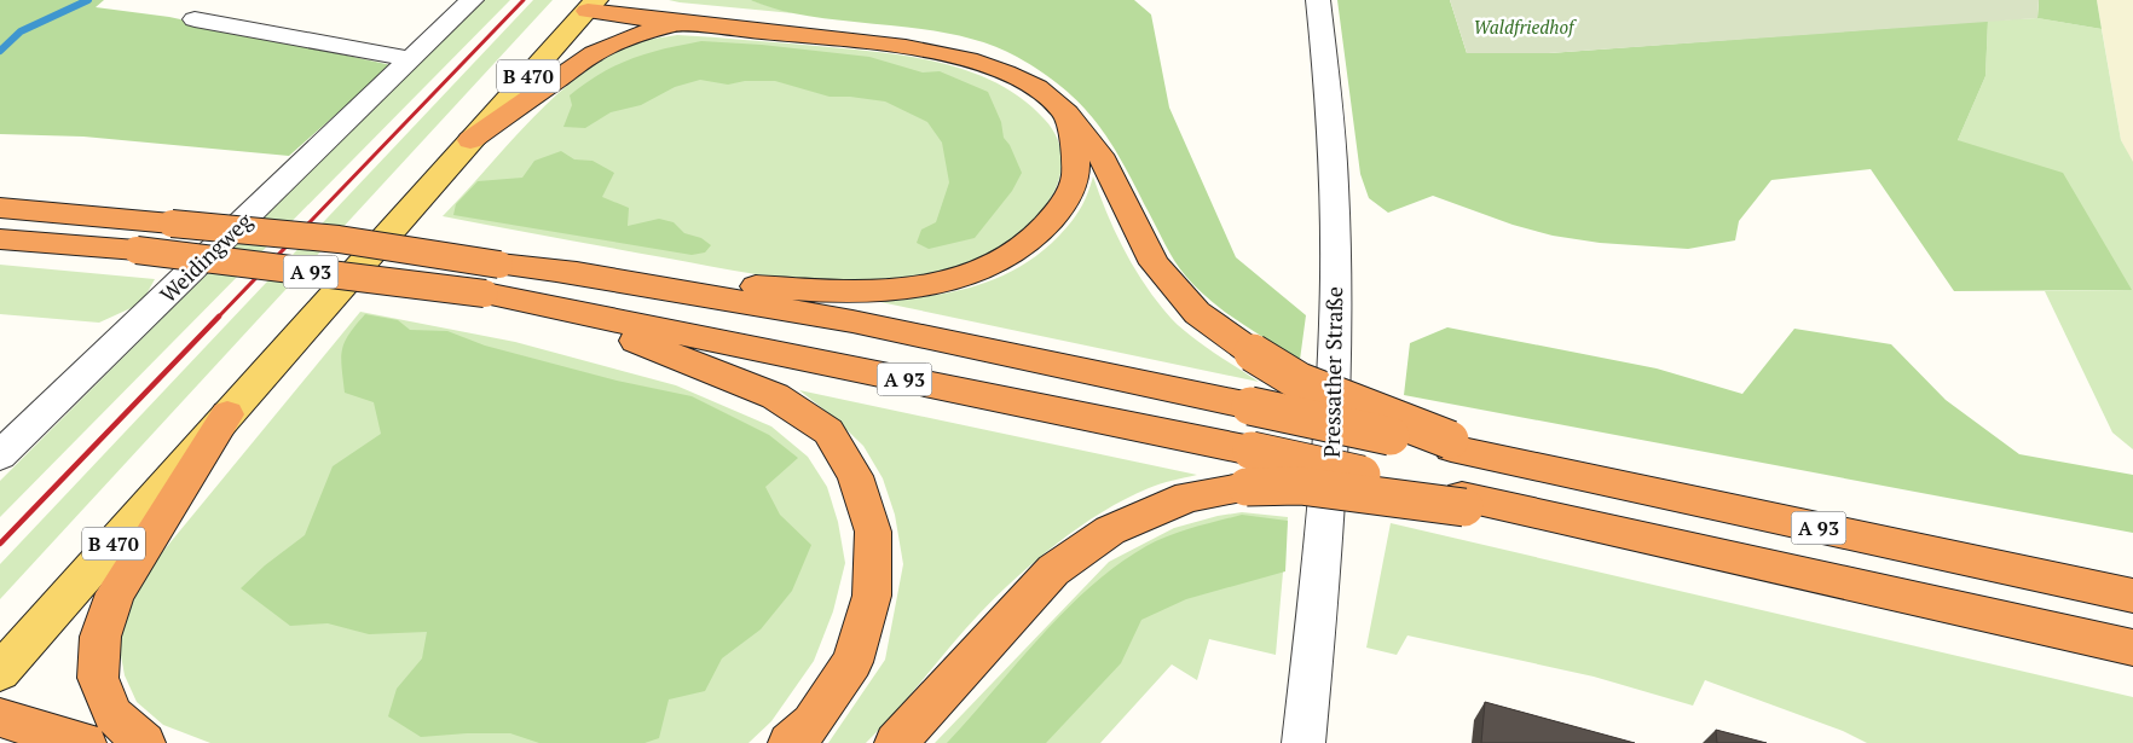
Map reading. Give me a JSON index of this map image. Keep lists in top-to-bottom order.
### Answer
{
  "streets": {
    "highway": ["A 93"],
    "main road": ["B 470"],
    "street": ["Weidingweg", "Pressather Straße"]
  },
  "parks": ["Waldfriedhof"]
}
